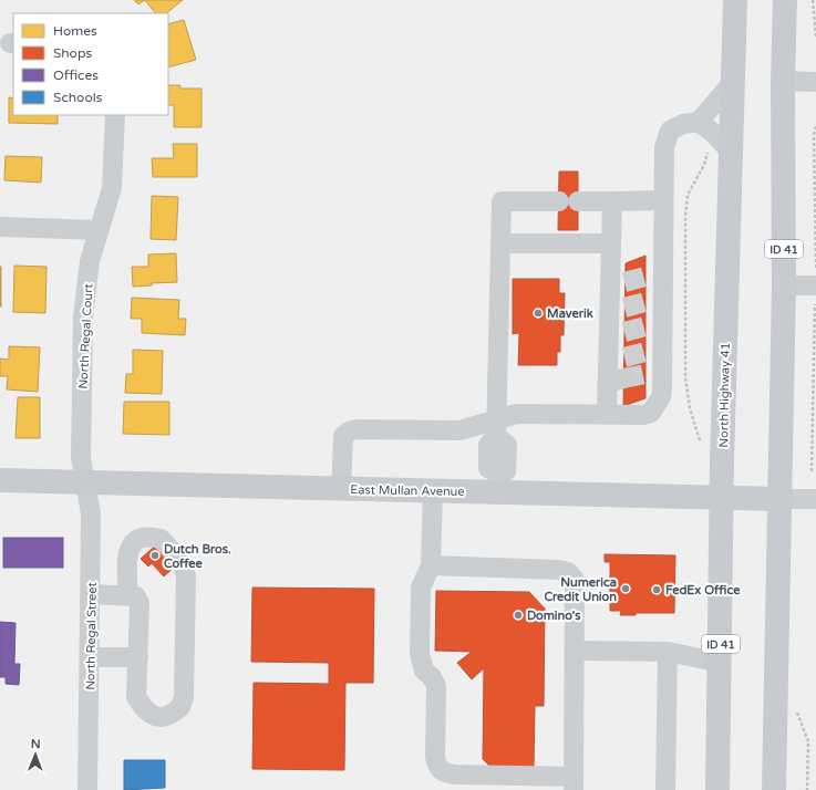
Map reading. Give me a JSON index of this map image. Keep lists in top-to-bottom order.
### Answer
{
  "streets": {
    "main road": ["ID 41", "North Highway 41", "East Mullan Avenue"],
    "street": ["North Regal Court", "North Regal Street"]
  },
  "crossings": [
    ["ID 41", "East Mullan Avenue"],
    ["North Regal Court", "East Mullan Avenue"],
    ["North Regal Court", "North Regal Street"],
    ["North Highway 41", "East Mullan Avenue"],
    ["East Mullan Avenue", "North Regal Street"]
  ],
  "places": [
    "Maverik",
    "Dutch Bros. Coffee",
    "Numerica Credit Union",
    "FedEx Office",
    "Domino's"
  ],
  "legend": [
    "Homes",
    "Shops",
    "Offices",
    "Schools"
  ],
  "north": "top"
}
